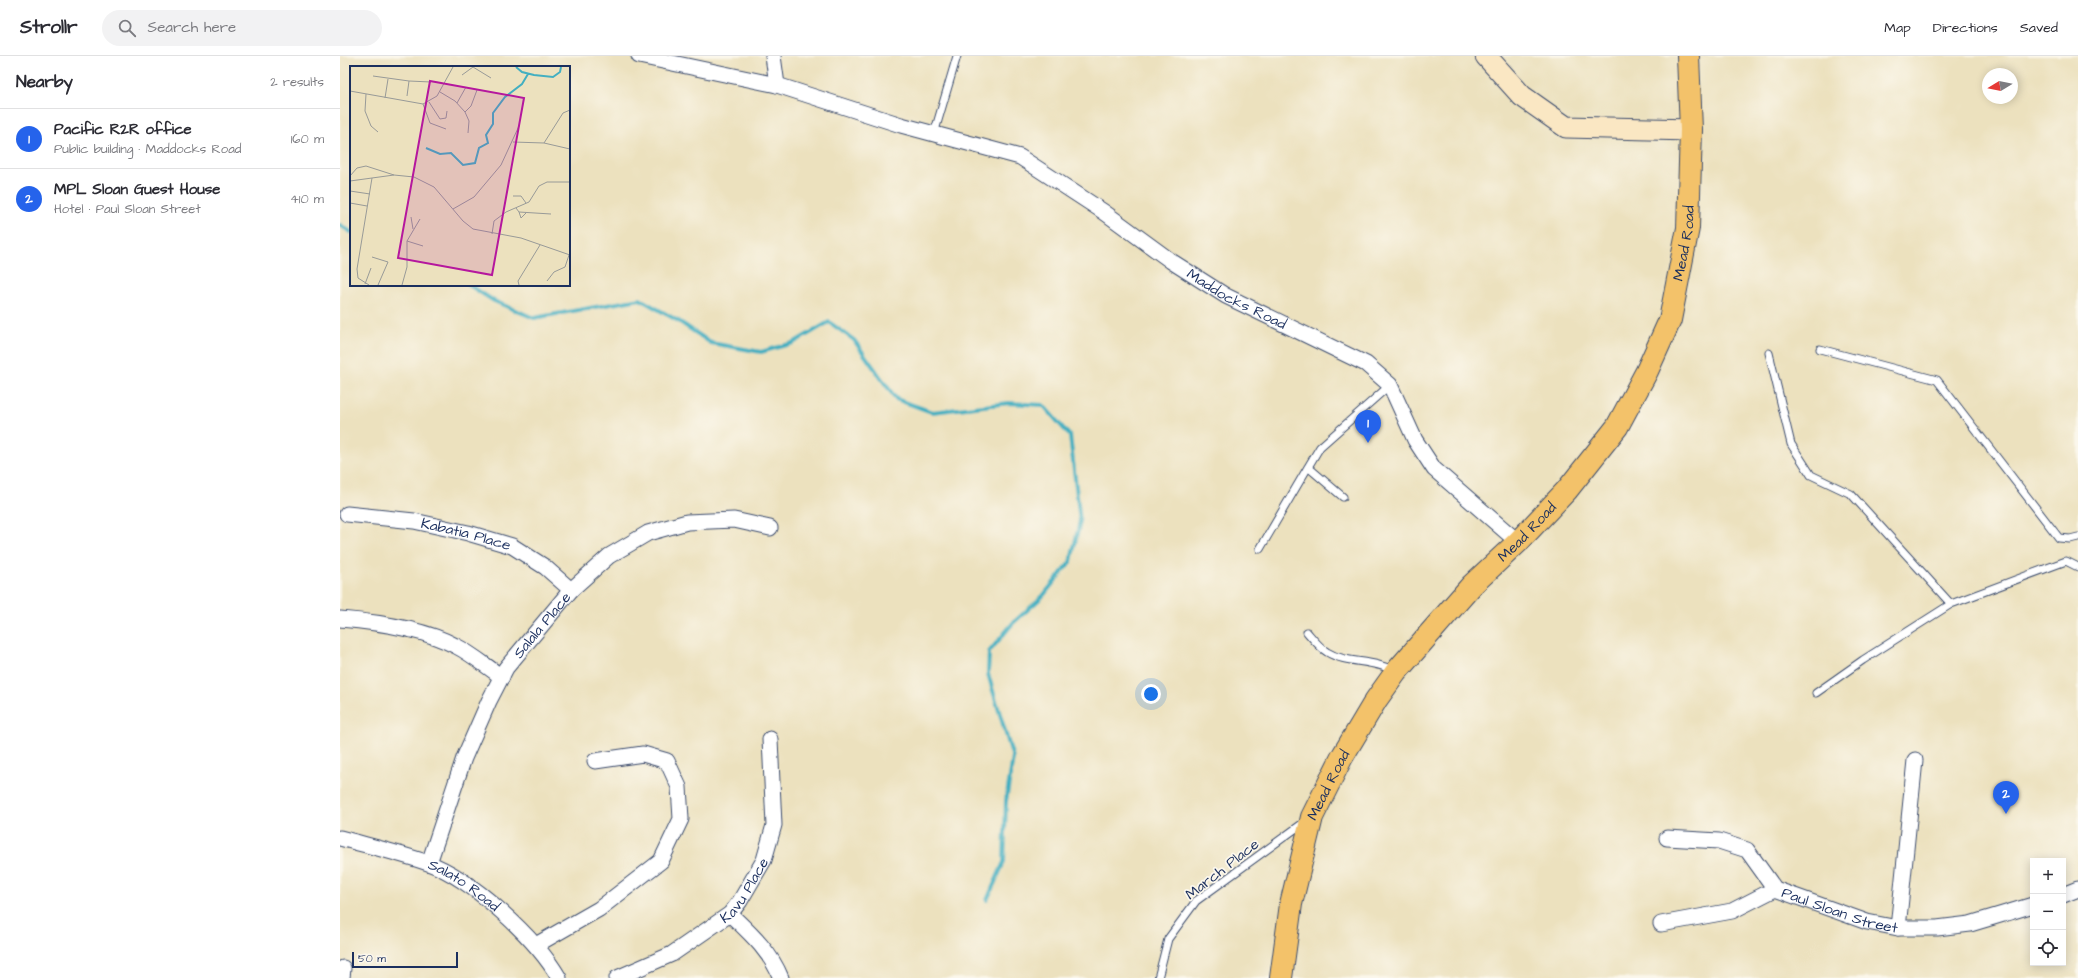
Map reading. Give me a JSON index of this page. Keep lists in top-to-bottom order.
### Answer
{
  "streets": {
    "main road": ["Mead Road"],
    "street": [
      "Maddocks Road",
      "Kabatia Place",
      "Salala Place",
      "Salato Road",
      "Kavu Place",
      "Paul Sloan Street"
    ],
    "lane": ["March Place"]
  },
  "crossings": [
    ["Mead Road", "Maddocks Road"],
    ["Mead Road", "March Place"],
    ["Kabatia Place", "Salala Place"],
    ["Salala Place", "Salato Road"]
  ],
  "scale_bar": "50 m",
  "north": "left",
  "page": {
    "header": "Strollr",
    "search": "Search here",
    "nav": ["Map", "Directions", "Saved"],
    "heading": ["Nearby", "2 results"],
    "list": [
      {
        "mark": "1",
        "name": "Pacific R2R office",
        "note": "Public building · Maddocks Road",
        "value": "160 m"
      },
      {
        "mark": "2",
        "name": "MPL Sloan Guest House",
        "note": "Hotel · Paul Sloan Street",
        "value": "410 m"
      }
    ],
    "pins": ["1", "2"],
    "map_buttons": ["+", "−"],
    "scale": "50 m"
  }
}
